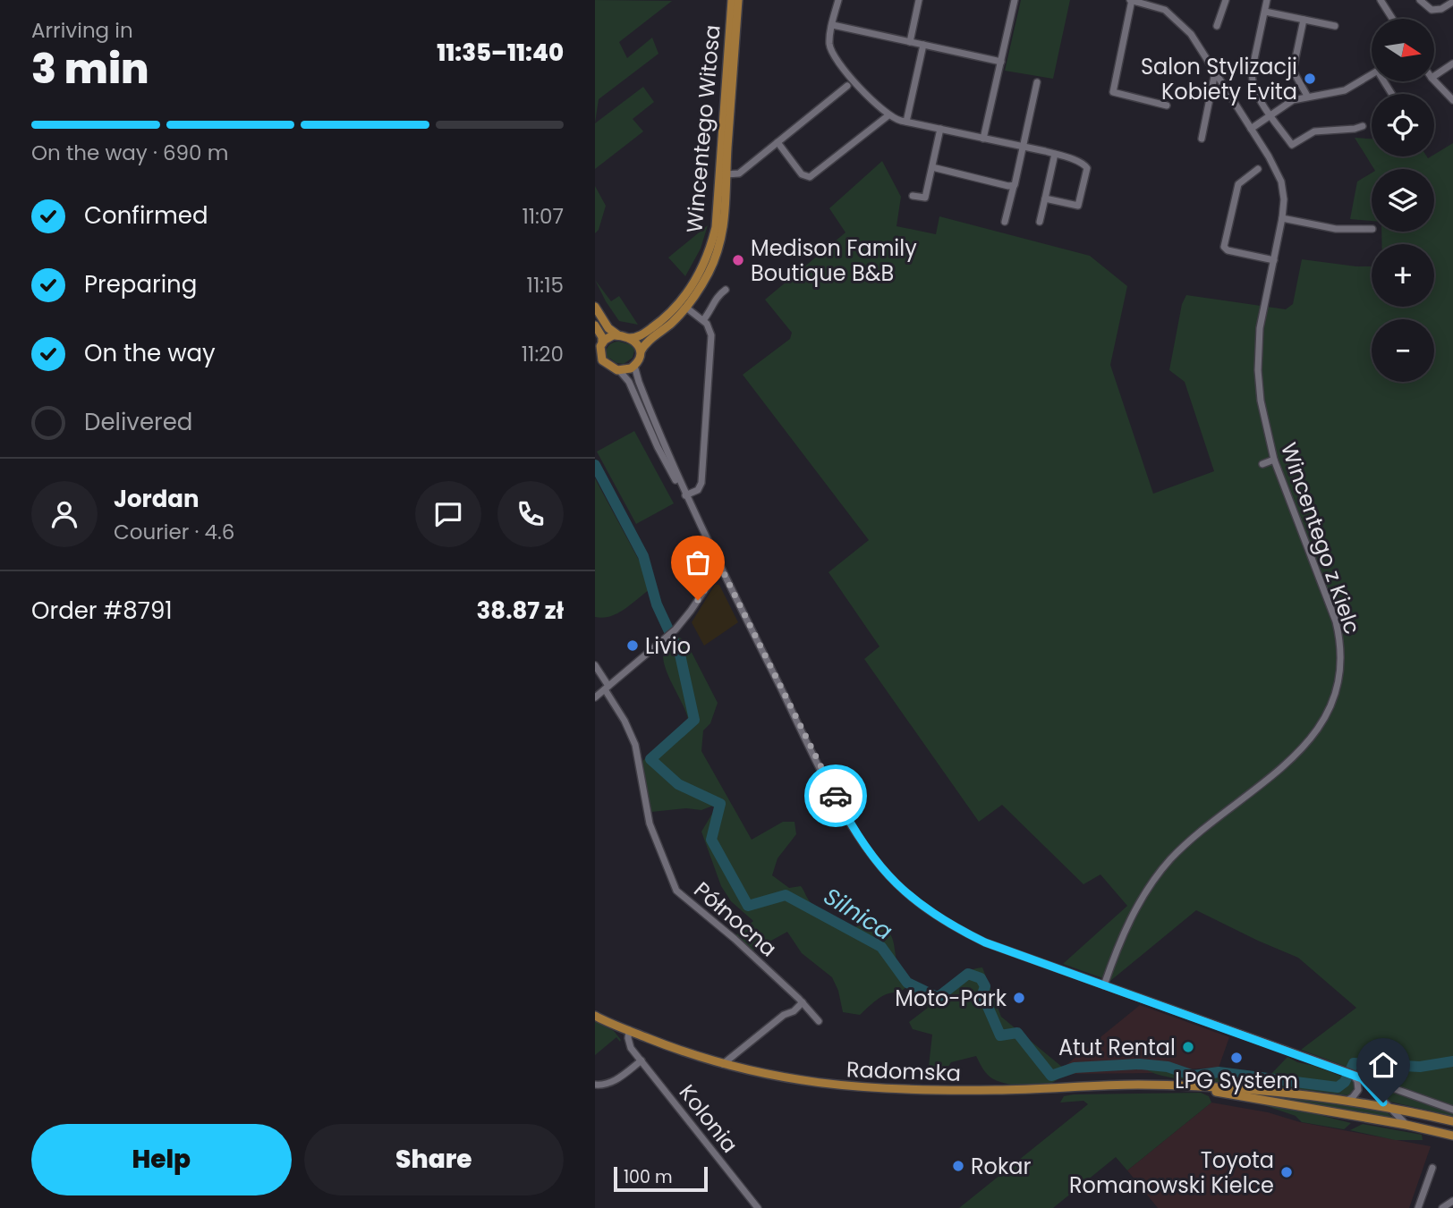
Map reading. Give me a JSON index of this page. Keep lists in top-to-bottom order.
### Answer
{
  "streets": {
    "main road": ["Wincentego Witosa", "Radomska"],
    "street": ["Wincentego z Kielc", "Północna", "Kolonia"]
  },
  "crossings": [
    ["Radomska", "Kolonia"]
  ],
  "water": ["Silnica"],
  "places": [
    "Salon Stylizacji Kobiety Evita",
    "Medison Family Boutique B&B",
    "Livio",
    "Moto-Park",
    "Atut Rental",
    "LPG System",
    "Rokar",
    "Toyota Romanowski Kielce"
  ],
  "scale_bar": "100 m",
  "north": "right",
  "page": {
    "heading": ["3 min", "Arriving in", "11:35–11:40"],
    "panel": [
      "Jordan",
      "Courier · 4.6",
      "Order #8791",
      "38.87 zł"
    ],
    "map_buttons": ["+", "−"],
    "bar": "On the way · 690 m",
    "list": [
      ["Confirmed", "11:07"],
      ["Preparing", "11:15"],
      ["On the way", "11:20"],
      "Delivered"
    ],
    "buttons": ["Help", "Share"],
    "scale": "100 m"
  }
}
